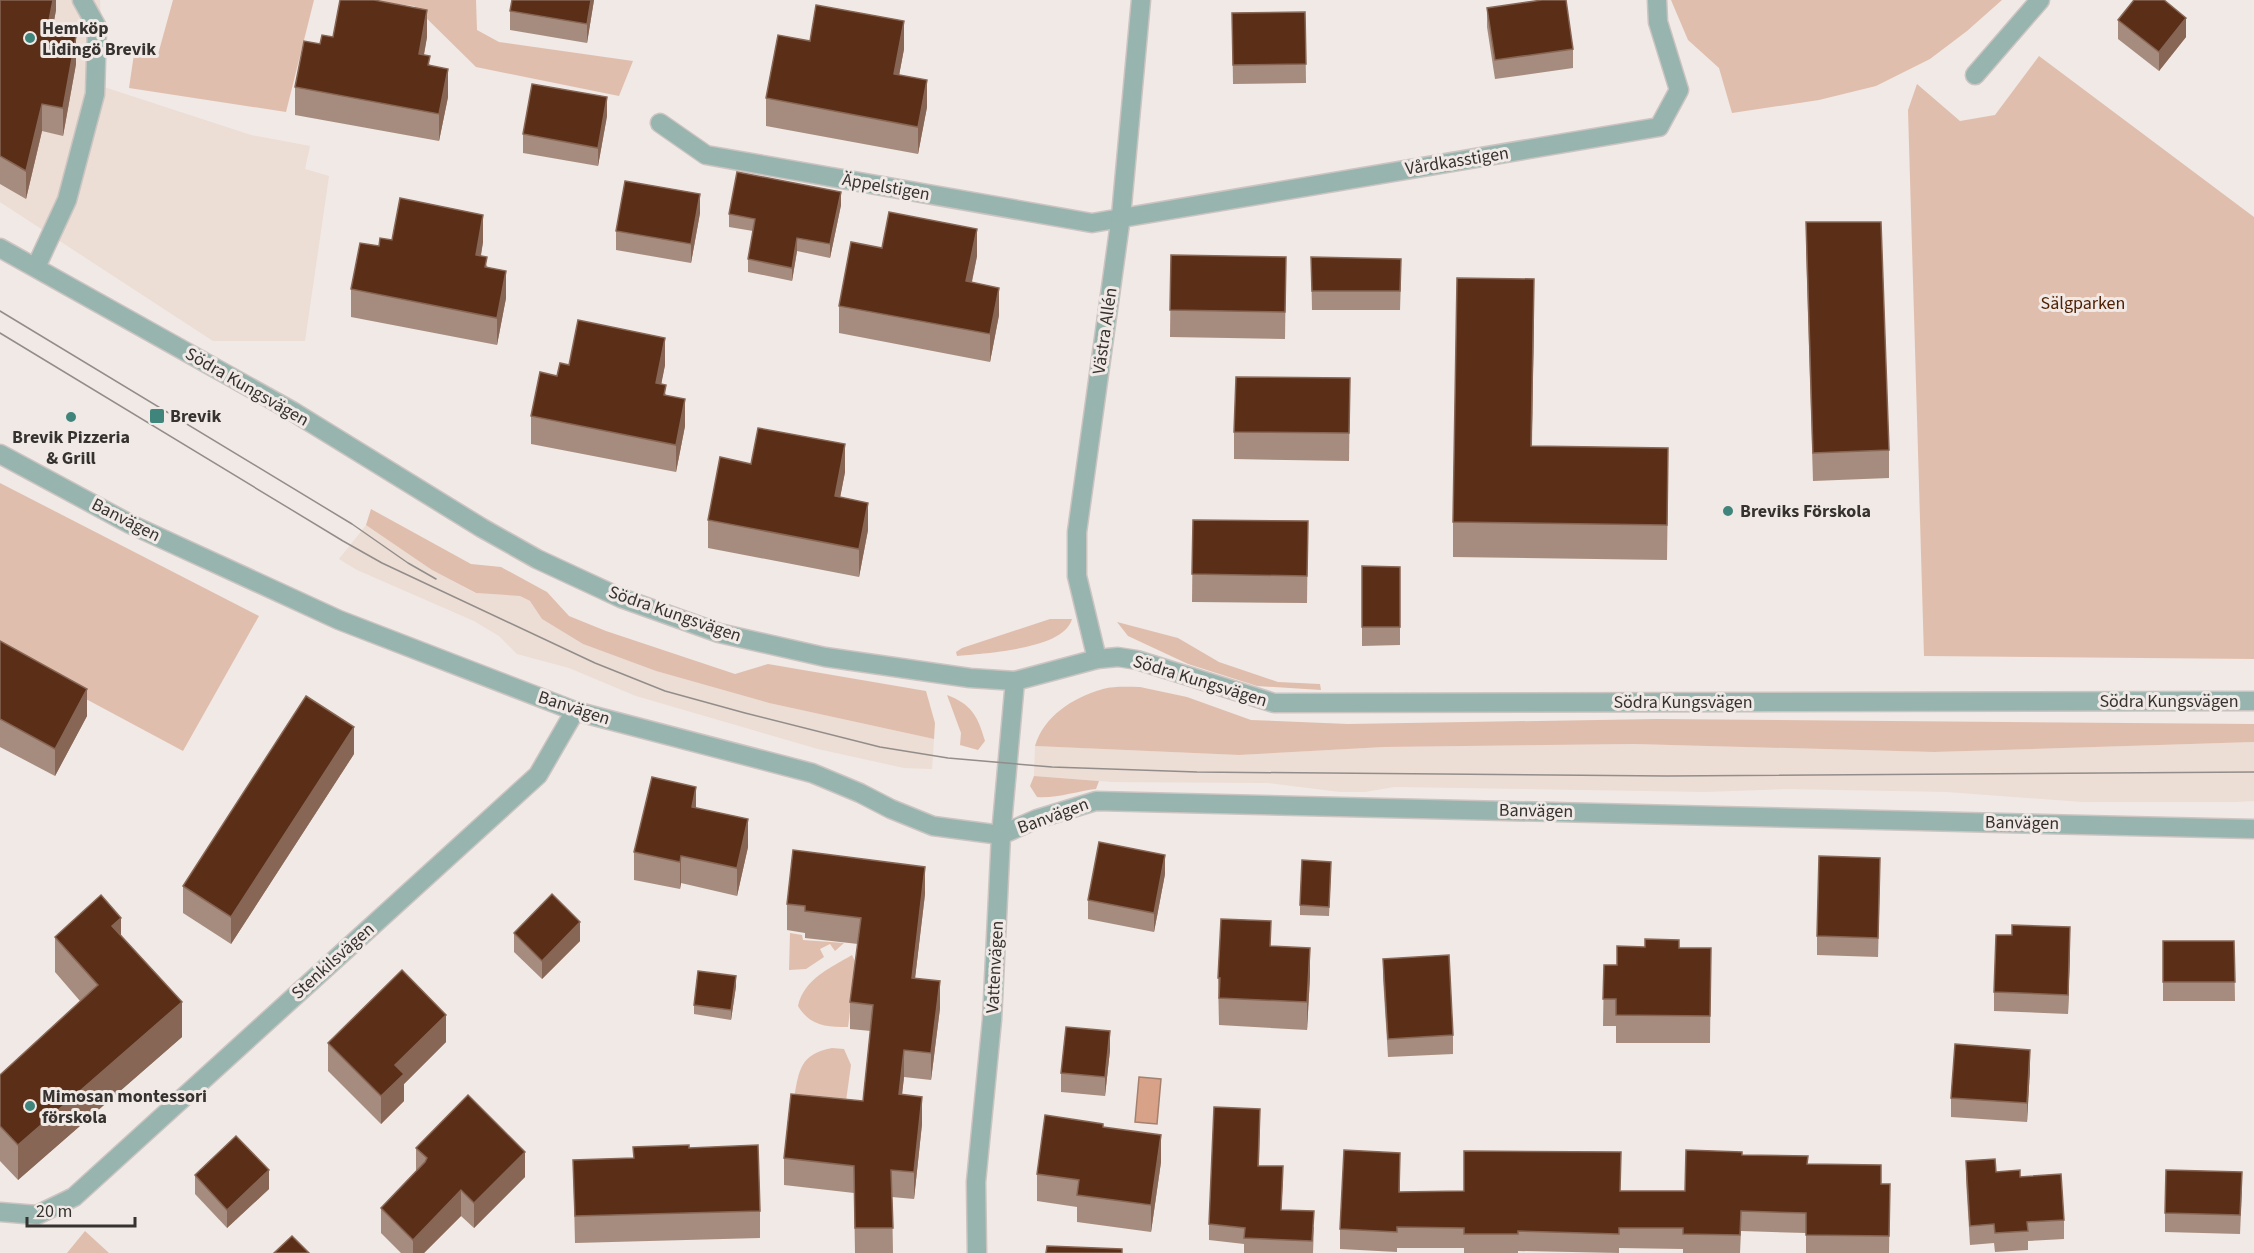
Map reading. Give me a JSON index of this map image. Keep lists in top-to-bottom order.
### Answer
{
  "streets": {
    "street": [
      "Vårdkasstigen",
      "Äppelstigen",
      "Västra Allén",
      "Södra Kungsvägen",
      "Banvägen",
      "Stenkilsvägen",
      "Vattenvägen"
    ]
  },
  "crossings": [
    ["Vårdkasstigen", "Äppelstigen"],
    ["Vårdkasstigen", "Västra Allén"],
    ["Äppelstigen", "Västra Allén"],
    ["Västra Allén", "Södra Kungsvägen"],
    ["Södra Kungsvägen", "Vattenvägen"],
    ["Banvägen", "Stenkilsvägen"],
    ["Banvägen", "Vattenvägen"]
  ],
  "parks": ["Sälgparken"],
  "places": {
    "other": [
      "Hemköp Lidingö Brevik",
      "Brevik Pizzeria & Grill",
      "Breviks Förskola",
      "Mimosan montessori förskola"
    ],
    "transit": ["Brevik"]
  },
  "scale_bar": "20 m"
}
